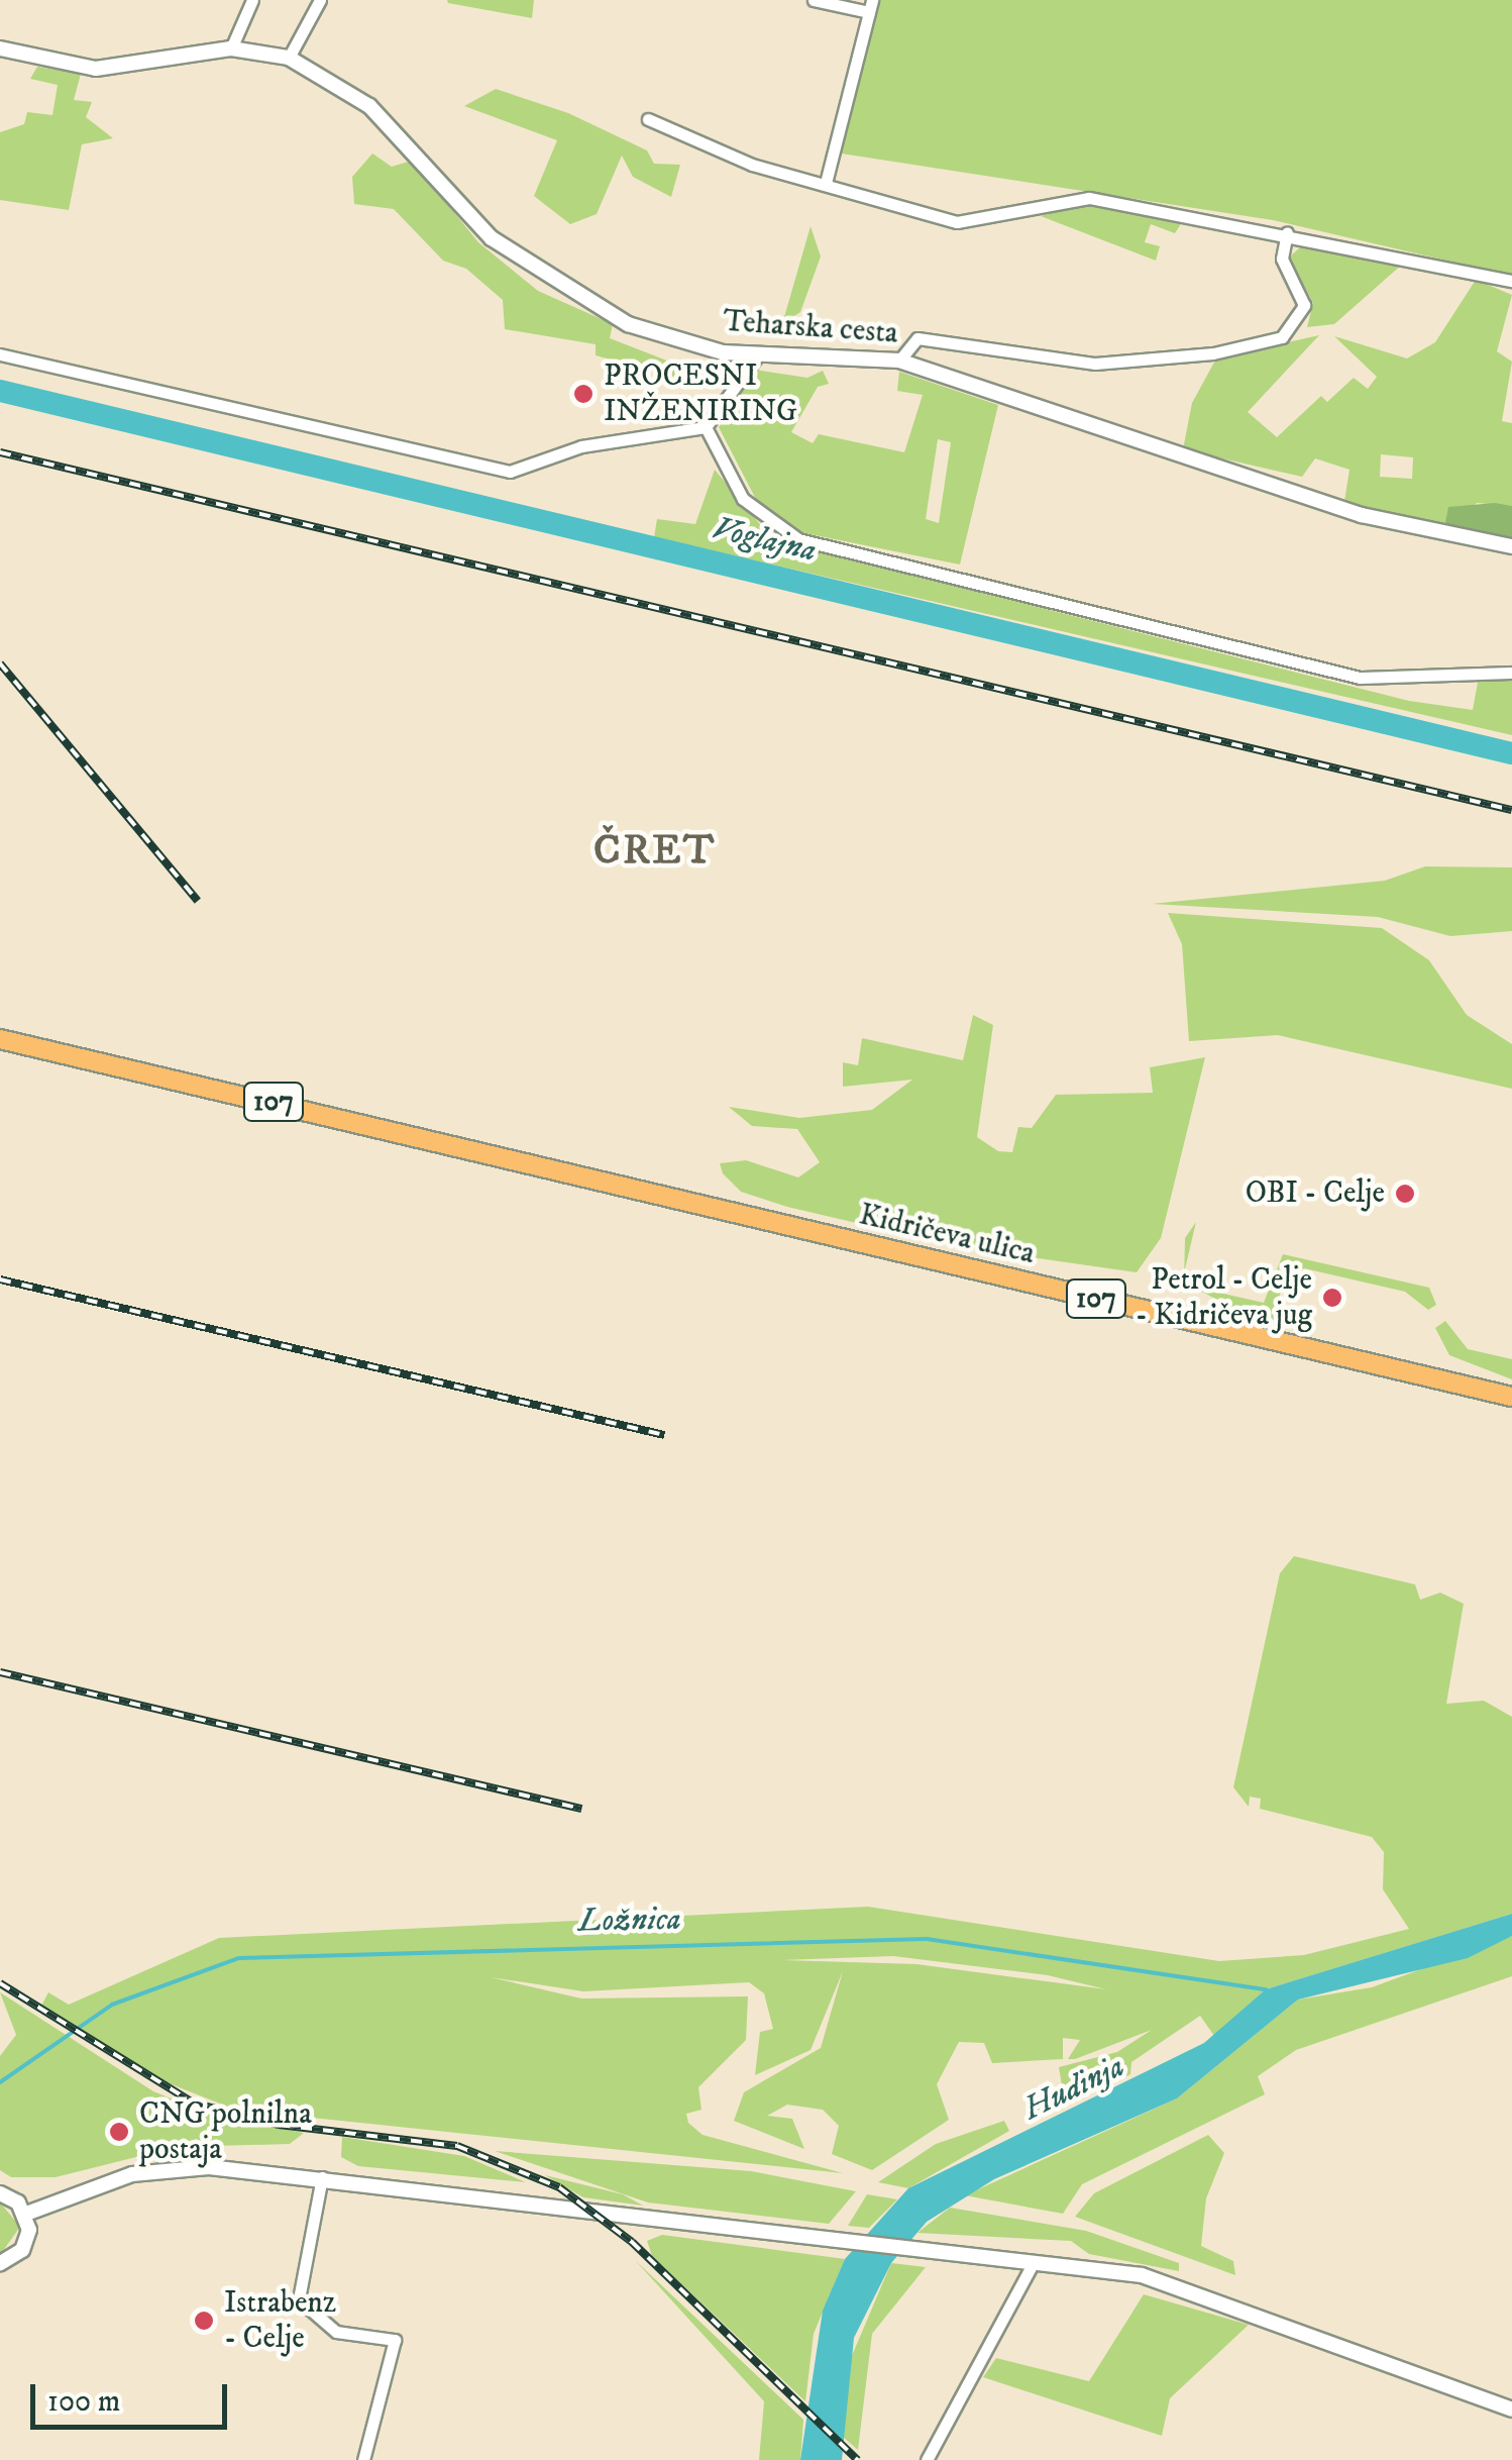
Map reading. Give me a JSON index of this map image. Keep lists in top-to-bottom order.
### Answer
{
  "streets": {
    "main road": ["107", "Kidričeva ulica"],
    "street": ["Teharska cesta"]
  },
  "districts": ["ČRET"],
  "water": ["Voglajna", "Ložnica", "Hudinja"],
  "places": [
    "PROCESNI INŽENIRING",
    "OBI - Celje",
    "Petrol - Celje - Kidričeva jug",
    "CNG polnilna postaja",
    "Istrabenz - Celje"
  ],
  "scale_bar": "100 m"
}
